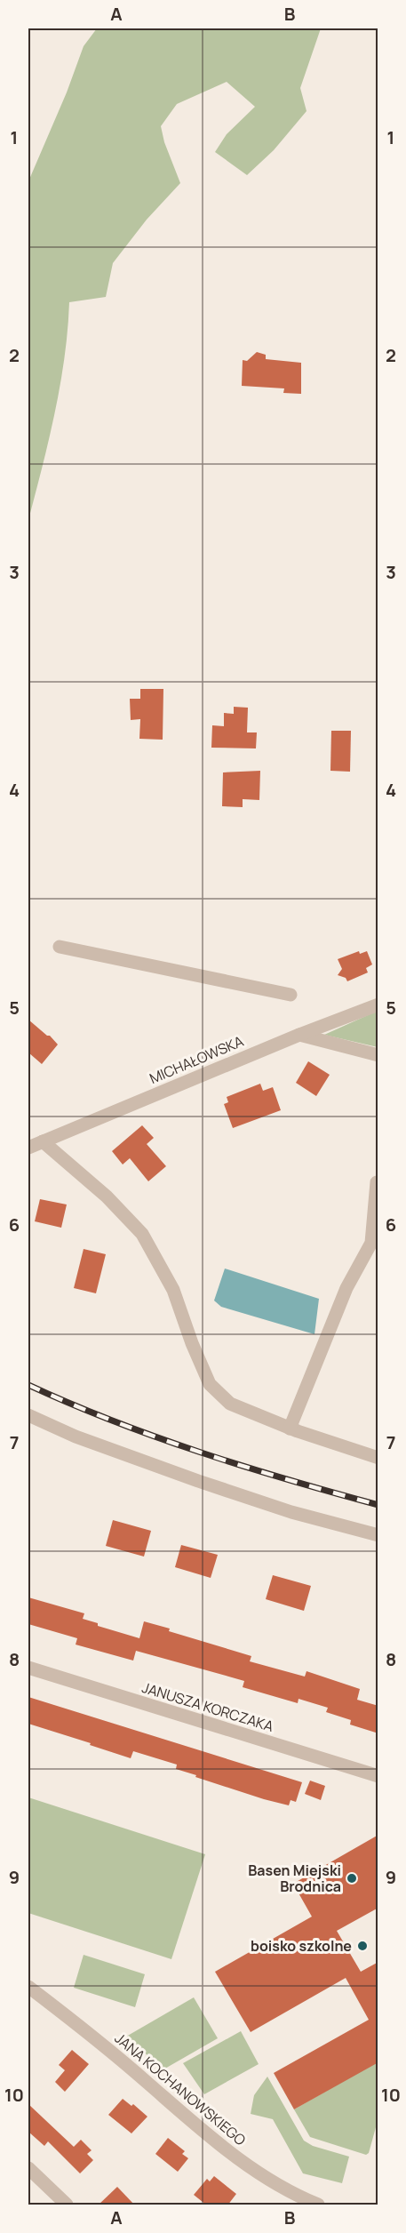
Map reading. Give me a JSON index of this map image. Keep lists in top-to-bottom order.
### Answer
{
  "streets": {
    "street": ["MICHAŁOWSKA", "JANUSZA KORCZAKA", "JANA KOCHANOWSKIEGO"]
  },
  "places": ["Basen Miejski Brodnica", "boisko szkolne"],
  "grid": {
    "columns": ["A", "B"],
    "rows": [
      "1",
      "2",
      "3",
      "4",
      "5",
      "6",
      "7",
      "8",
      "9",
      "10"
    ]
  }
}
